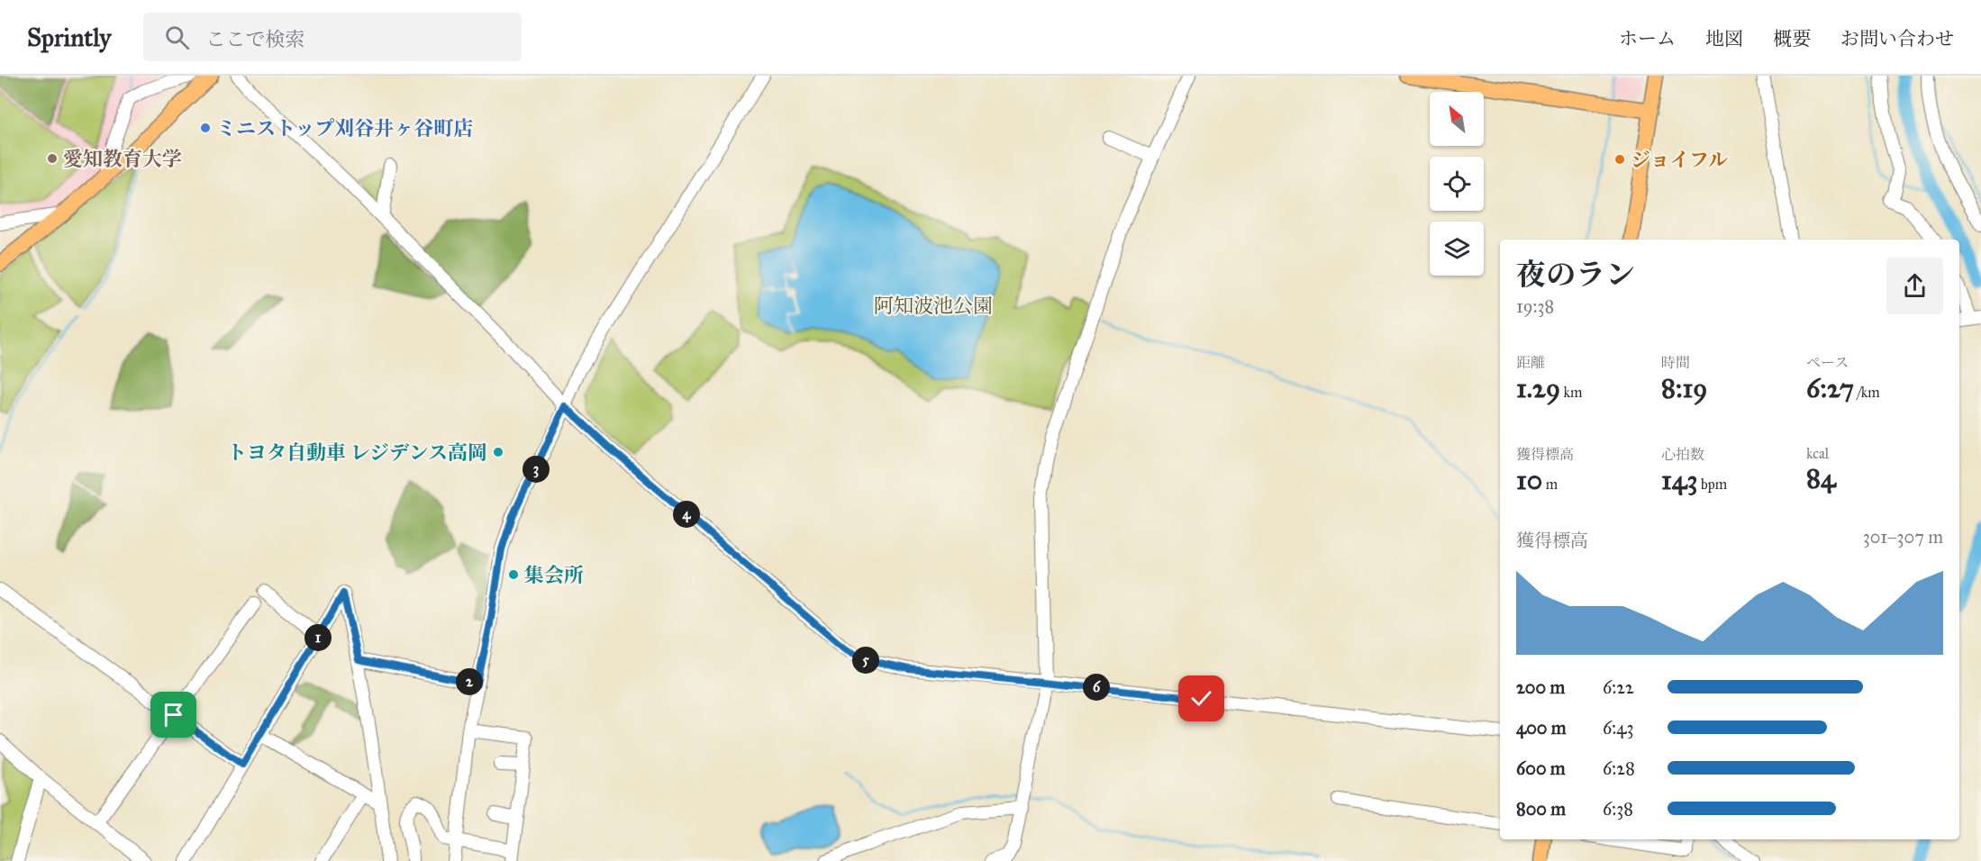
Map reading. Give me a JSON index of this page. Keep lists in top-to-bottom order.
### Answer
{
  "parks": ["阿知波池公園"],
  "places": [
    "ミニストップ刈谷井ヶ谷町店",
    "愛知教育大学",
    "ジョイフル",
    "トヨタ自動車 レジデンス高岡",
    "集会所"
  ],
  "north": "top left",
  "page": {
    "header": "Sprintly",
    "search": "ここで検索",
    "nav": [
      "ホーム",
      "地図",
      "概要",
      "お問い合わせ"
    ],
    "heading": ["夜のラン", "19:38"],
    "stats": [
      ["距離", "1.29 km"],
      ["時間", "8:19"],
      ["ペース", "6:27 /km"],
      ["獲得標高", "10 m"],
      ["心拍数", "143 bpm"],
      ["kcal", "84"]
    ],
    "pins": [
      "3",
      "4",
      "1",
      "5",
      "2",
      "6"
    ],
    "chart": ["獲得標高", "301–307 m"],
    "list": [
      {
        "name": "200 m",
        "note": "6:22"
      },
      {
        "name": "400 m",
        "note": "6:43"
      },
      {
        "name": "600 m",
        "note": "6:28"
      },
      {
        "name": "800 m",
        "note": "6:38"
      }
    ]
  }
}
